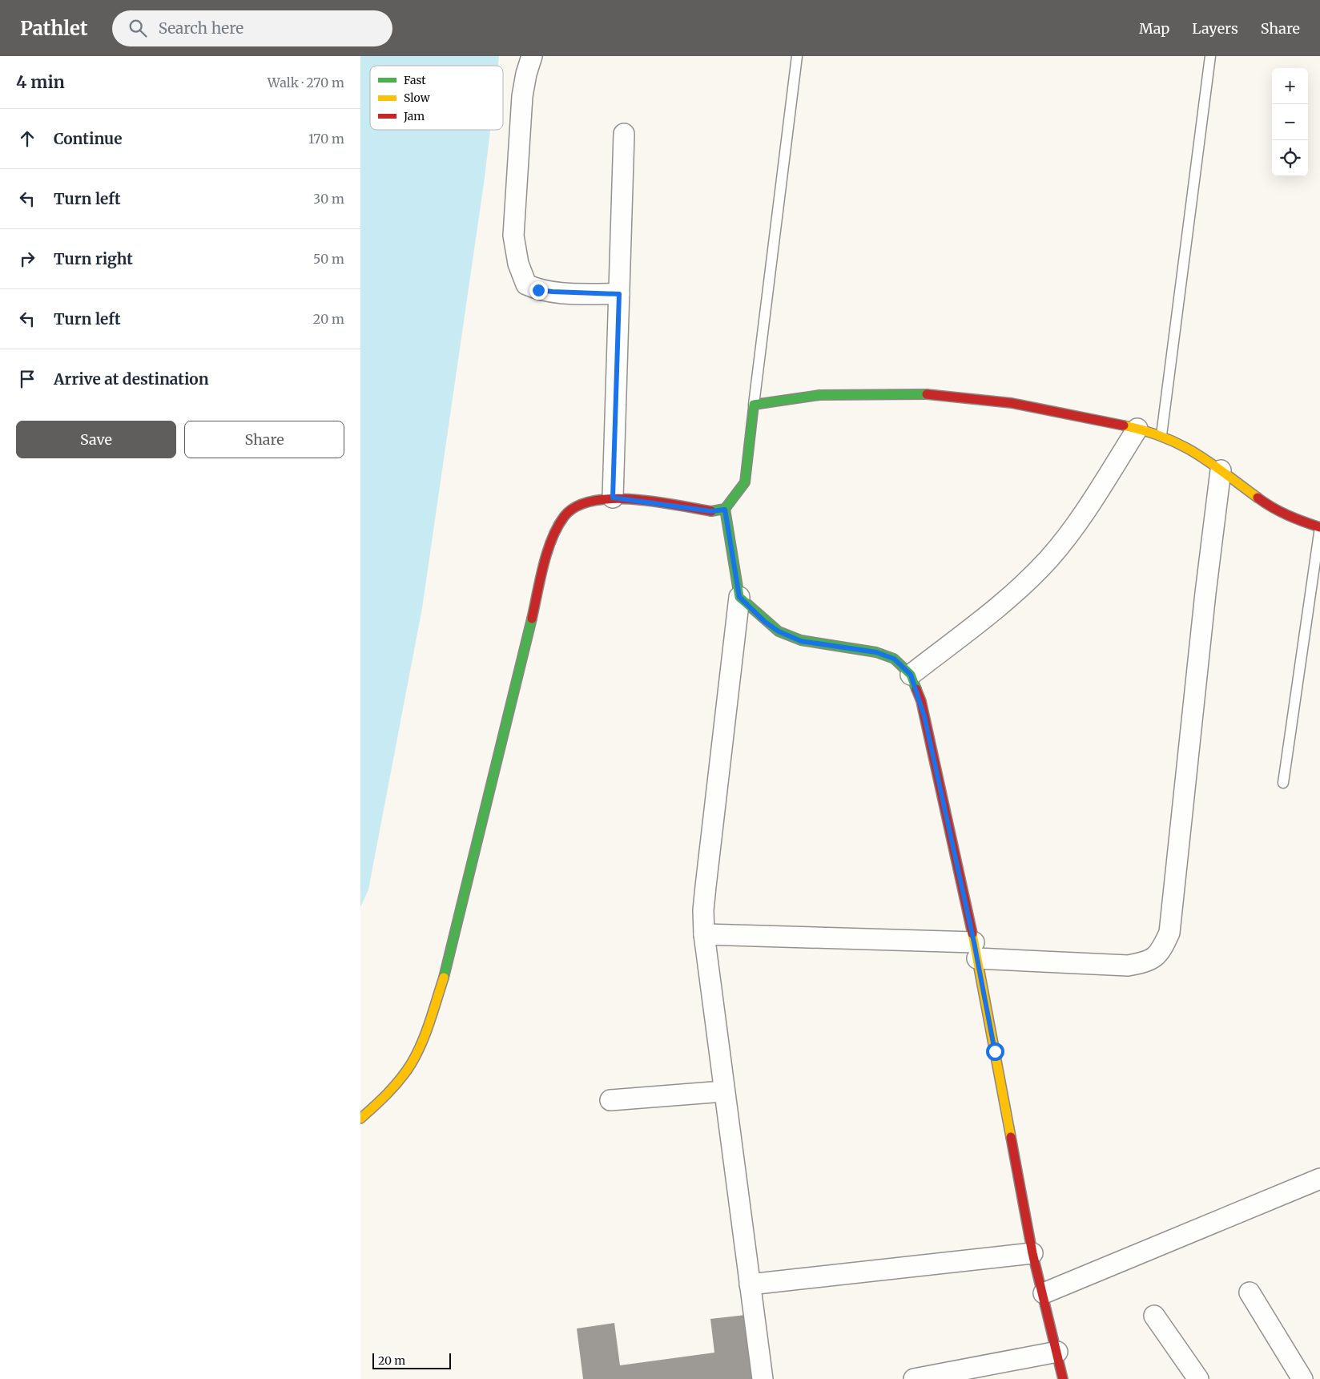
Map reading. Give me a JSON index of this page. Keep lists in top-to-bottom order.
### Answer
{
  "legend": ["Fast", "Slow", "Jam"],
  "scale_bar": "20 m",
  "page": {
    "header": "Pathlet",
    "search": "Search here",
    "nav": ["Map", "Layers", "Share"],
    "heading": ["4 min", "Walk · 270 m"],
    "map_buttons": ["+", "−"],
    "list": [
      ["Continue", "170 m"],
      ["Turn left", "30 m"],
      ["Turn right", "50 m"],
      ["Turn left", "20 m"],
      "Arrive at destination"
    ],
    "buttons": ["Save", "Share"],
    "scale": "20 m"
  }
}
